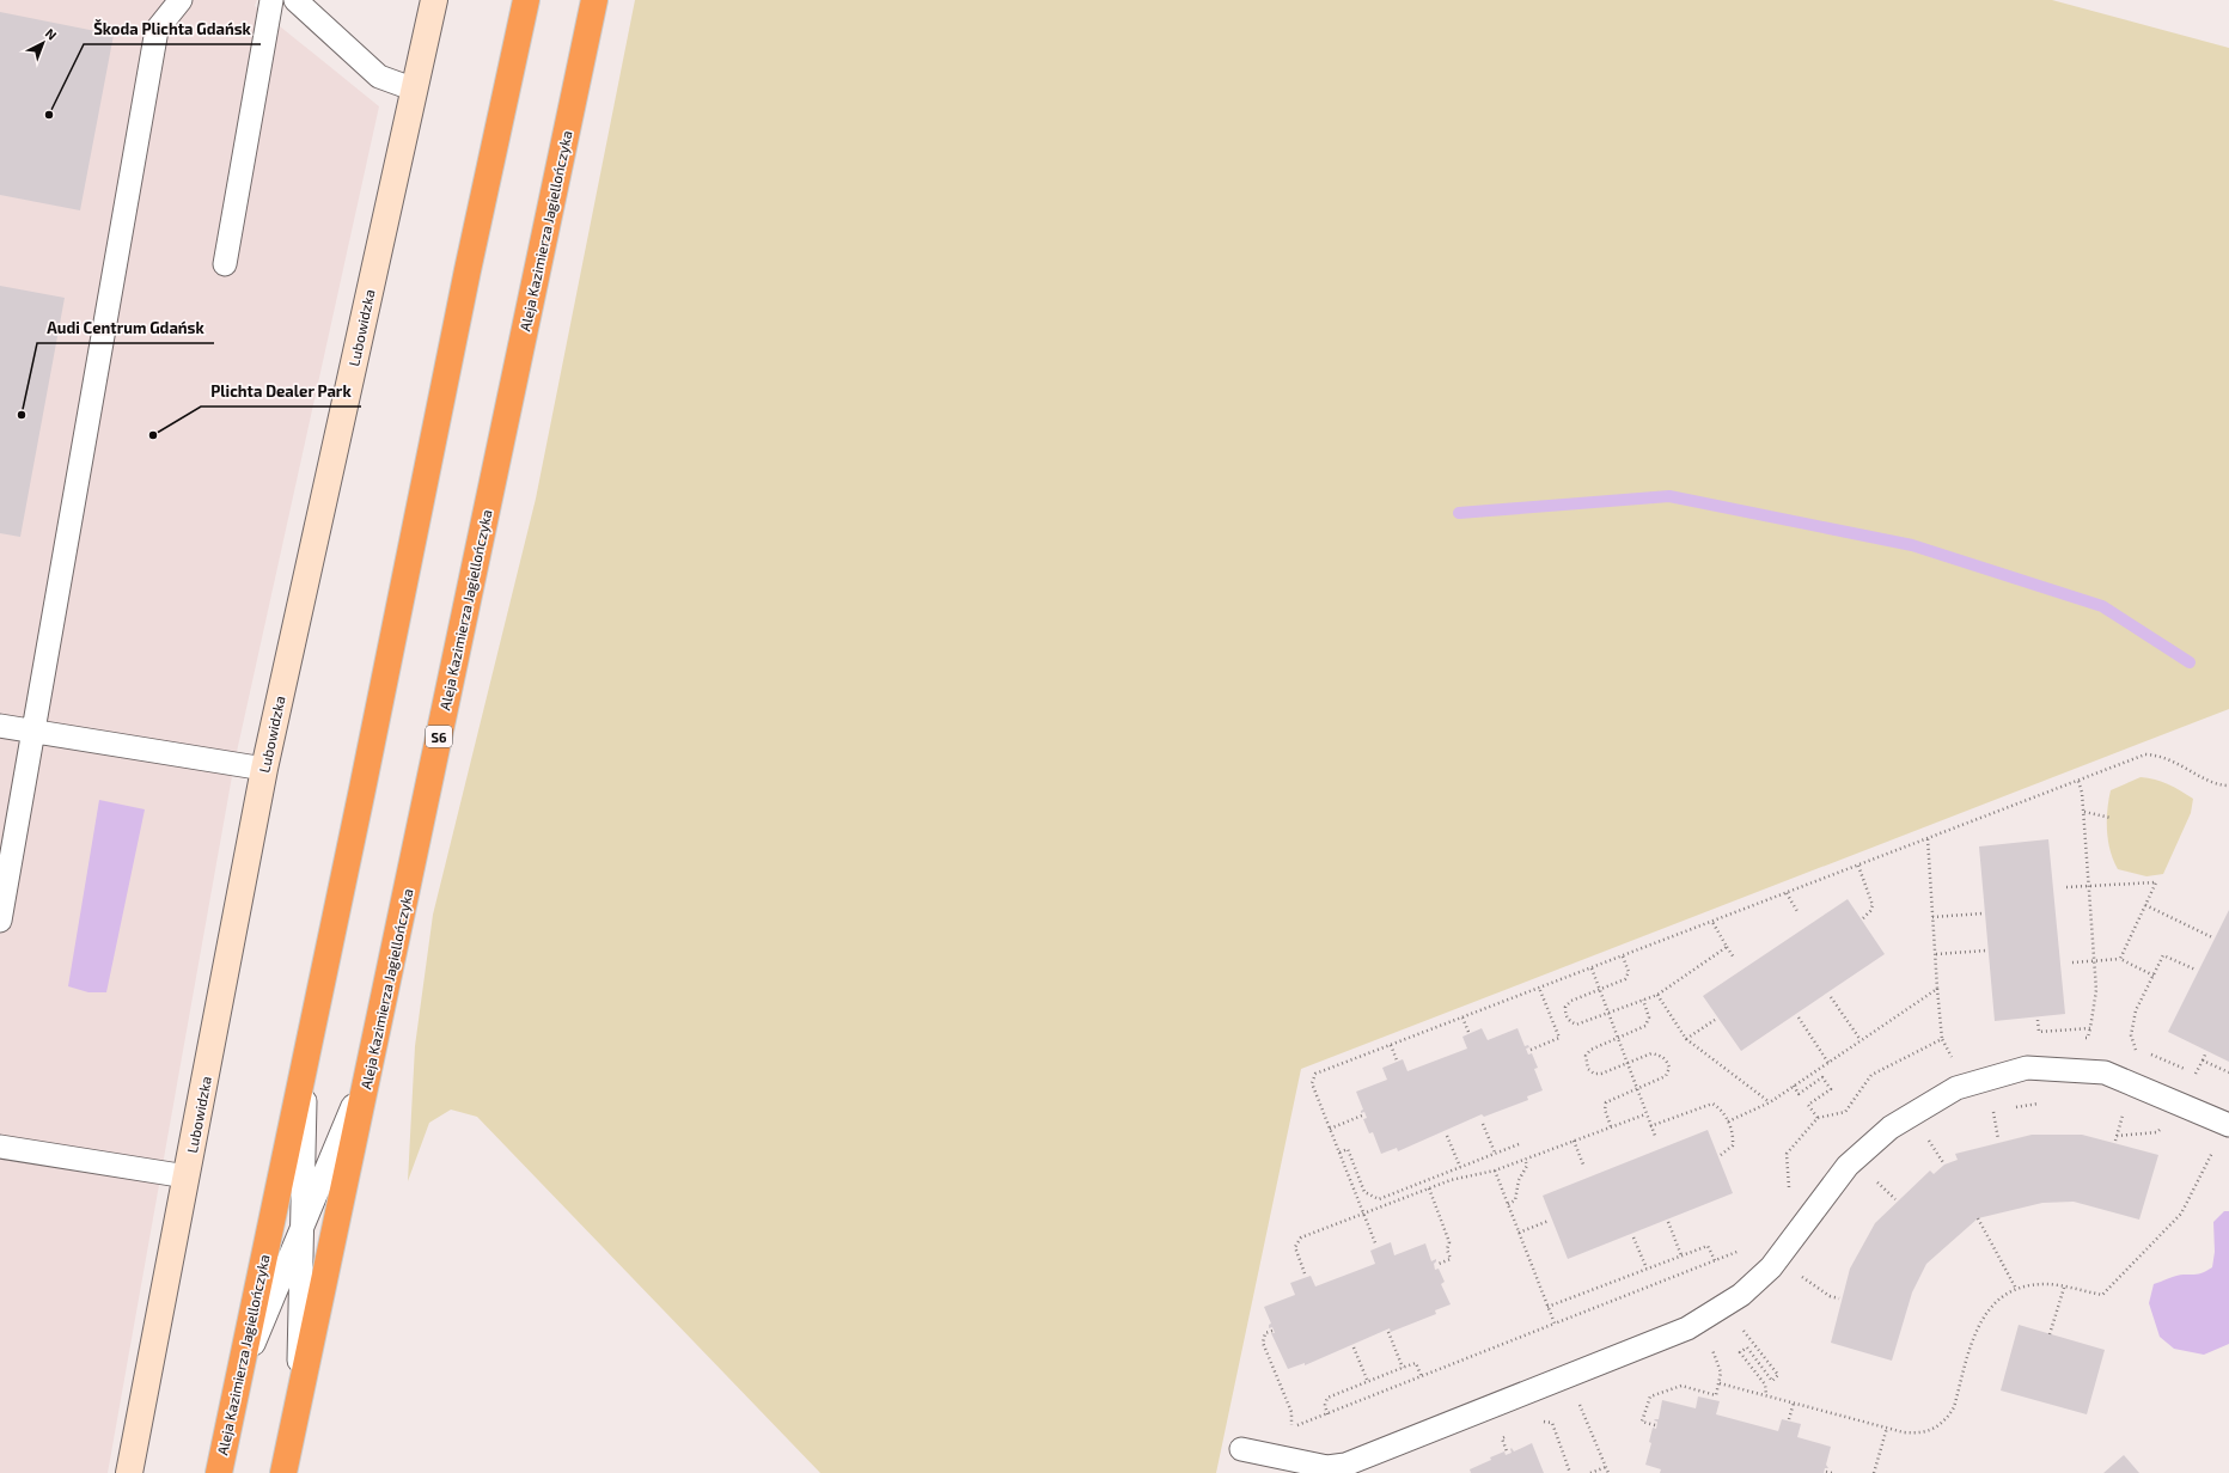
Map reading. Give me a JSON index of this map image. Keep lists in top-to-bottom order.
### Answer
{
  "streets": {
    "highway": ["Aleja Kazimierza Jagiellończyka", "S6"],
    "street": ["Lubowidzka"]
  },
  "places": ["Škoda Plichta Gdańsk", "Audi Centrum Gdańsk", "Plichta Dealer Park"],
  "north": "top right"
}
